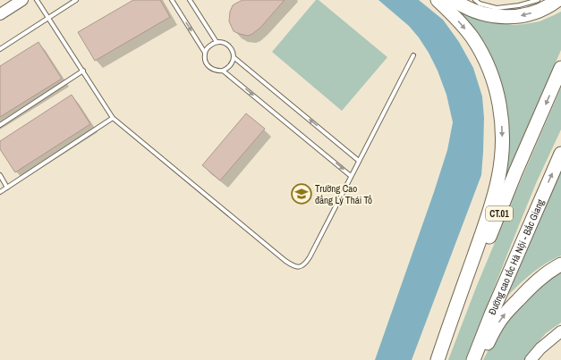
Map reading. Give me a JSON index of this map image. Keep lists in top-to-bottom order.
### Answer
{
  "streets": {
    "highway": ["CT.01", "Đường cao tốc Hà Nội - Bắc Giang"]
  },
  "places": {
    "school or university": ["Trường Cao đẳng Lý Thái Tổ"]
  }
}
